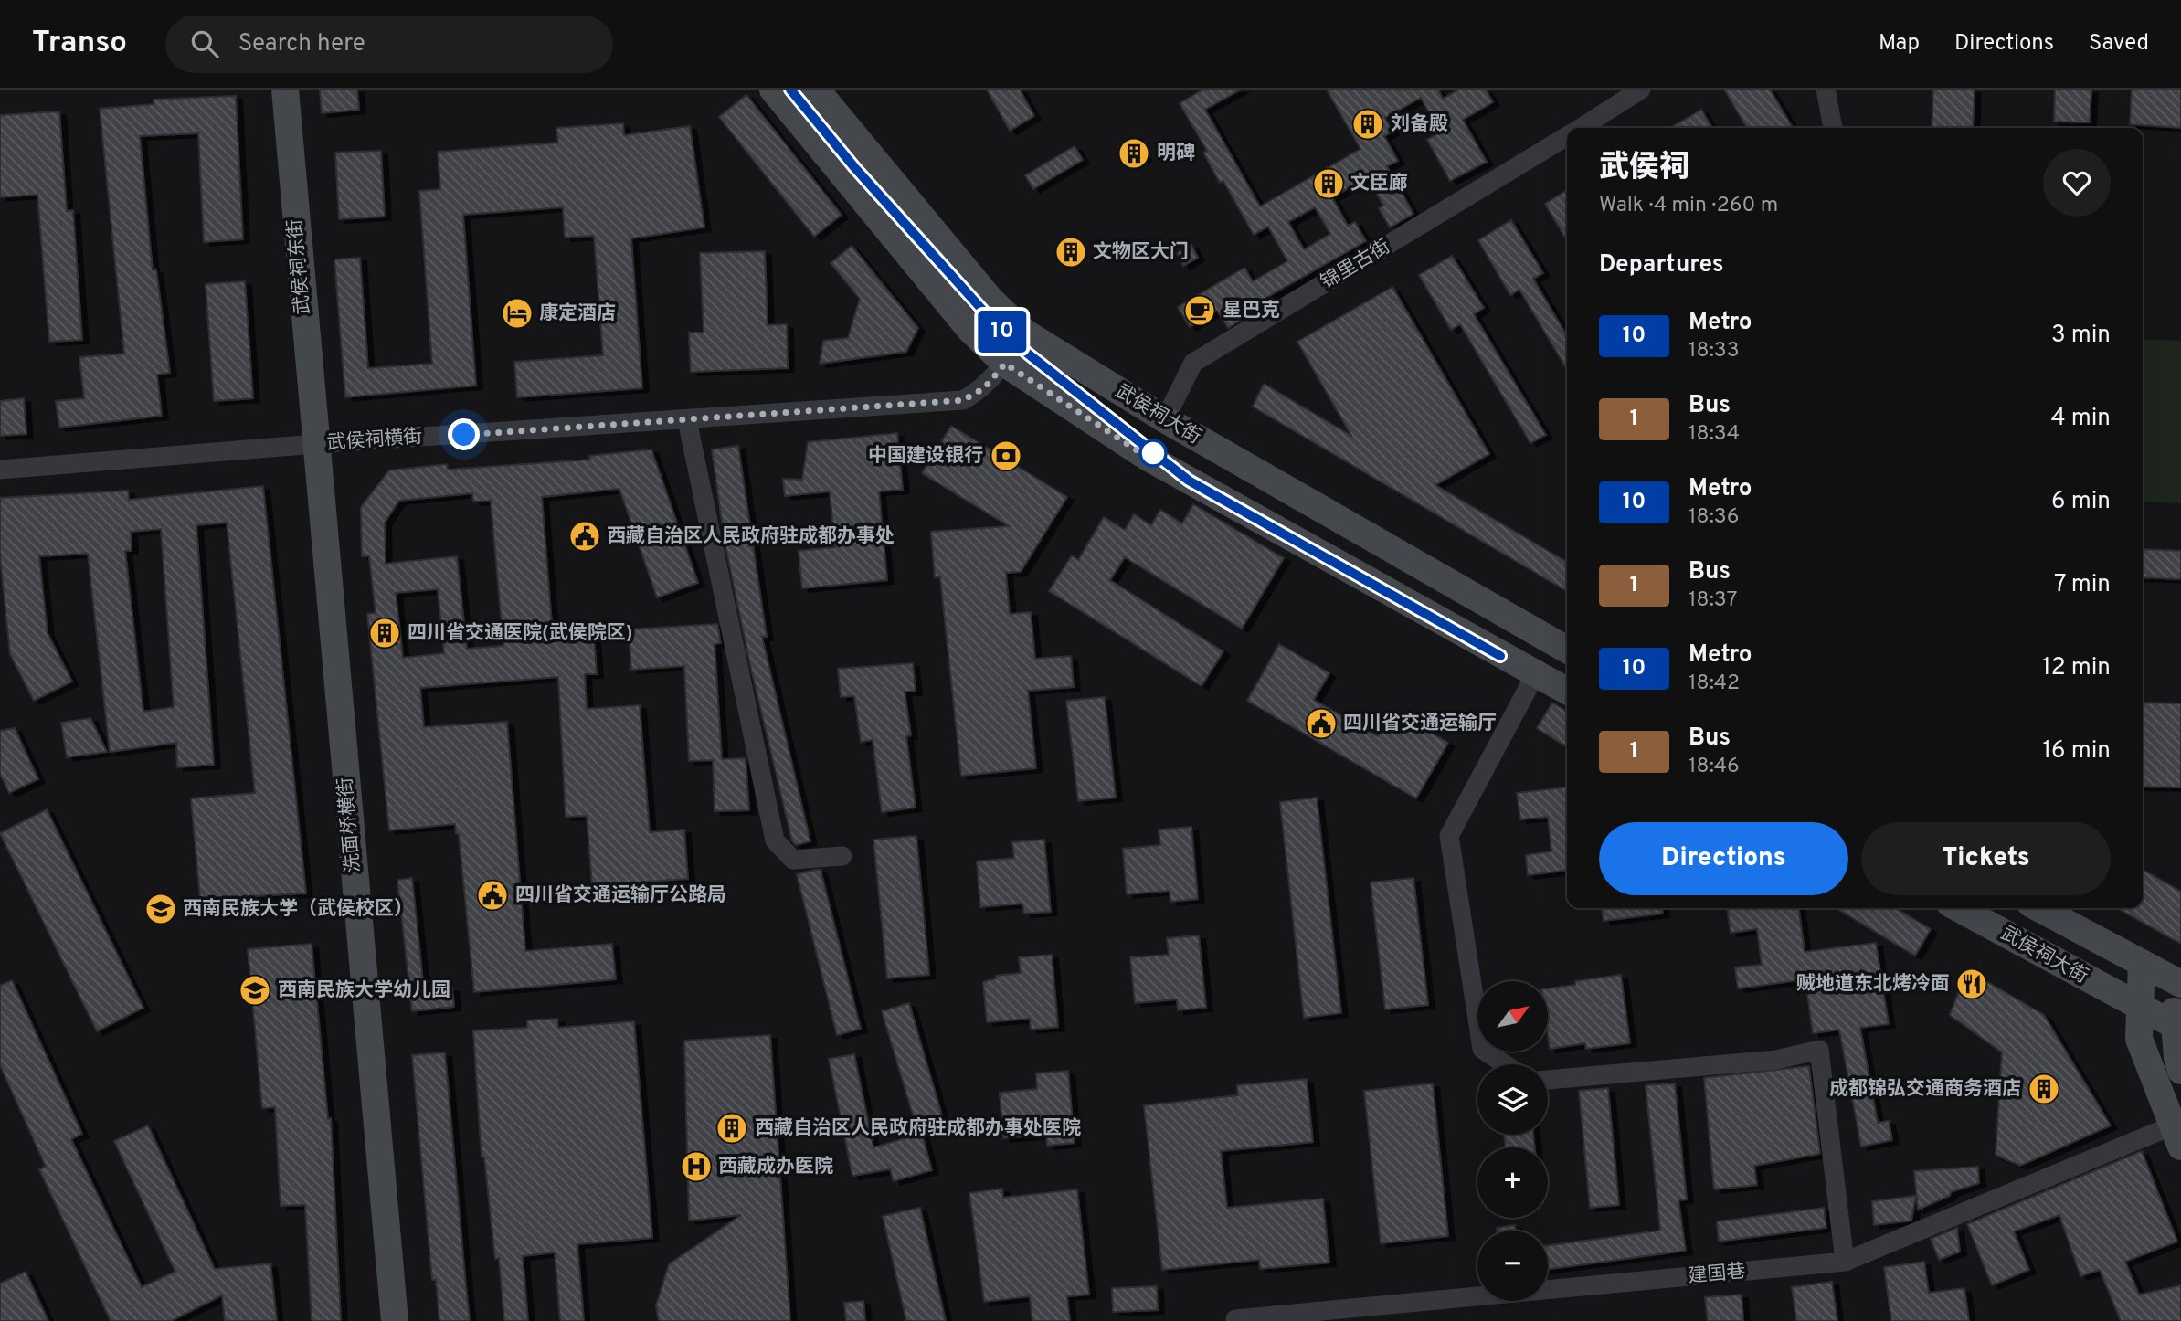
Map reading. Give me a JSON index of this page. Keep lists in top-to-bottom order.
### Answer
{
  "streets": {
    "main road": ["武侯祠东街", "武侯祠大街", "洗面桥横街"],
    "street": ["锦里古街", "武侯祠横街", "建国巷"]
  },
  "crossings": [
    ["锦里古街", "武侯祠大街"],
    ["武侯祠东街", "武侯祠横街"],
    ["武侯祠东街", "洗面桥横街"],
    ["武侯祠大街", "武侯祠横街"],
    ["武侯祠横街", "洗面桥横街"]
  ],
  "places": {
    "building": [
      "刘备殿",
      "明碑",
      "文臣廊",
      "文物区大门",
      "四川省交通医院(武侯院区)",
      "成都锦弘交通商务酒店",
      "西藏自治区人民政府驻成都办事处医院"
    ],
    "cafe": ["星巴克"],
    "hotel": ["康定酒店"],
    "bank": ["中国建设银行"],
    "public building": ["西藏自治区人民政府驻成都办事处", "四川省交通运输厅", "四川省交通运输厅公路局"],
    "school or university": ["西南民族大学（武侯校区）", "西南民族大学幼儿园"],
    "restaurant": ["贼地道东北烤冷面"],
    "hospital": ["西藏成办医院"]
  },
  "lines": ["metro line 10"],
  "north": "top right",
  "page": {
    "header": "Transo",
    "search": "Search here",
    "nav": ["Map", "Directions", "Saved"],
    "on_map": "10",
    "heading": [
      ["武侯祠", "Walk · 4 min · 260 m"],
      "Departures"
    ],
    "list": [
      {
        "mark": "10",
        "name": "Metro",
        "note": "18:33",
        "value": "3 min"
      },
      {
        "mark": "1",
        "name": "Bus",
        "note": "18:34",
        "value": "4 min"
      },
      {
        "mark": "10",
        "name": "Metro",
        "note": "18:36",
        "value": "6 min"
      },
      {
        "mark": "1",
        "name": "Bus",
        "note": "18:37",
        "value": "7 min"
      },
      {
        "mark": "10",
        "name": "Metro",
        "note": "18:42",
        "value": "12 min"
      },
      {
        "mark": "1",
        "name": "Bus",
        "note": "18:46",
        "value": "16 min"
      }
    ],
    "buttons": ["Directions", "Tickets"],
    "map_buttons": ["+", "−"]
  }
}
